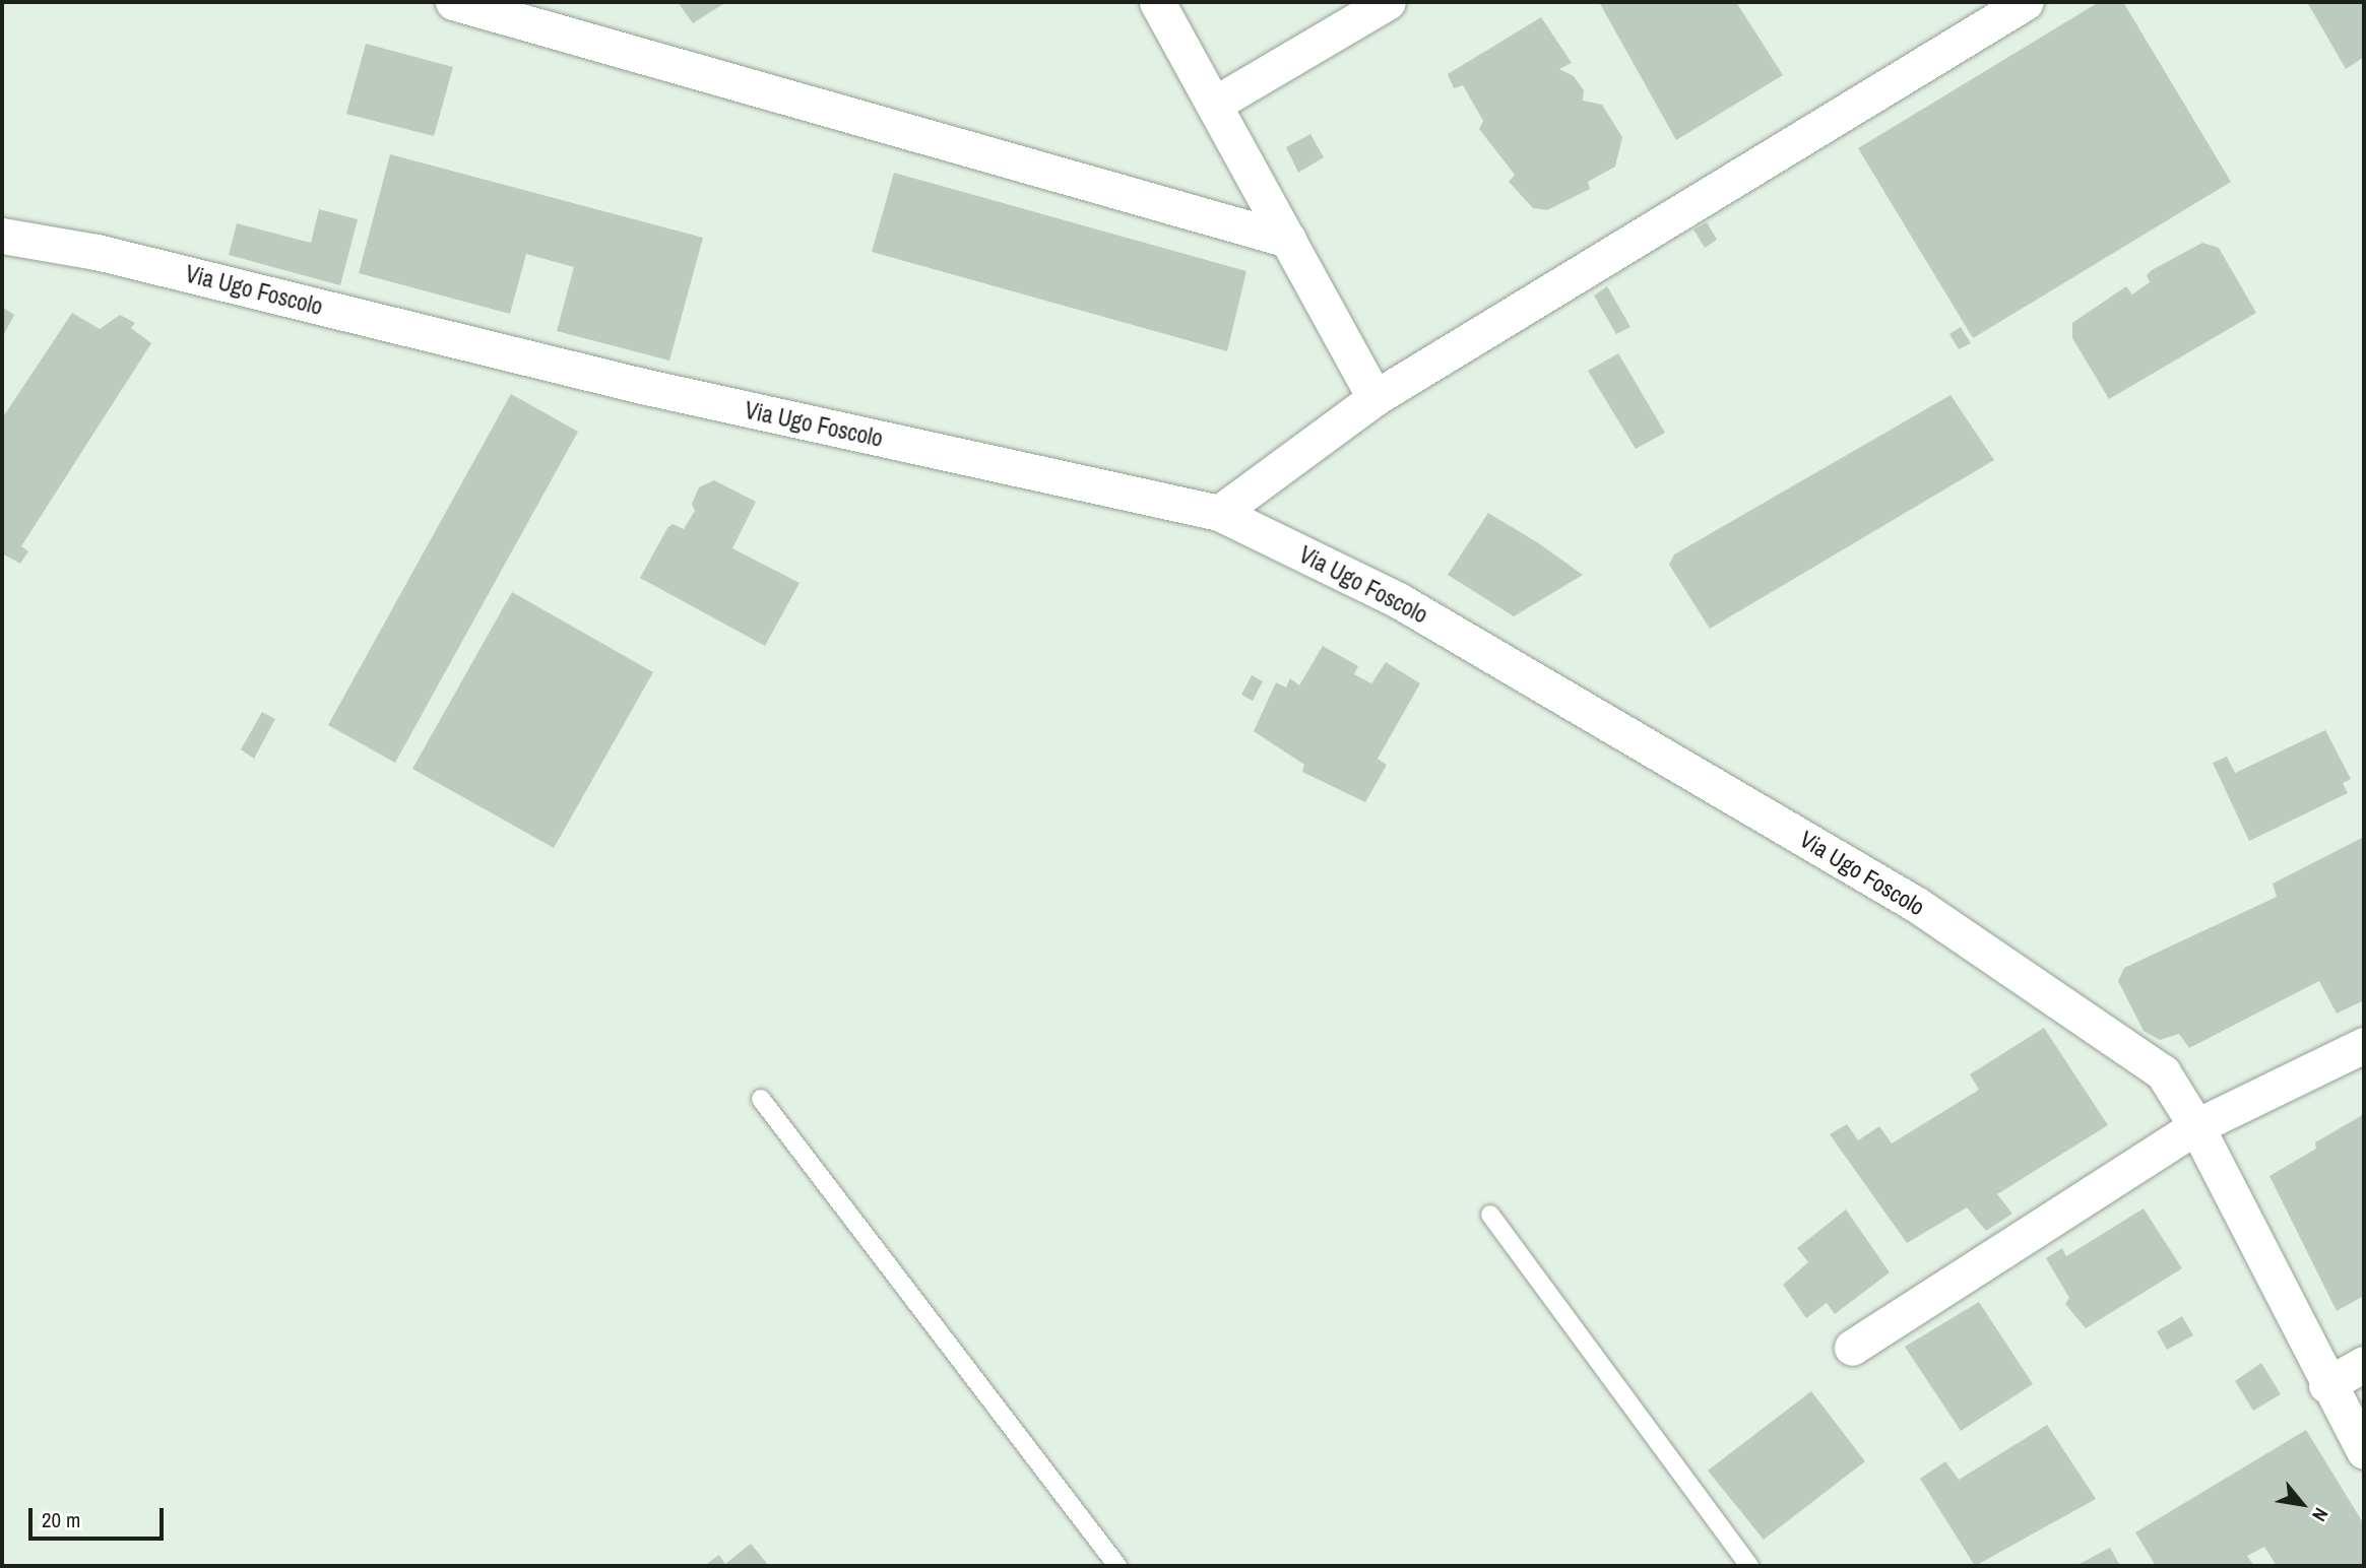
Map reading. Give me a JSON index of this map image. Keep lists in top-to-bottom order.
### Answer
{
  "streets": {
    "street": ["Via Ugo Foscolo"]
  },
  "scale_bar": "20 m",
  "north": "bottom right"
}
